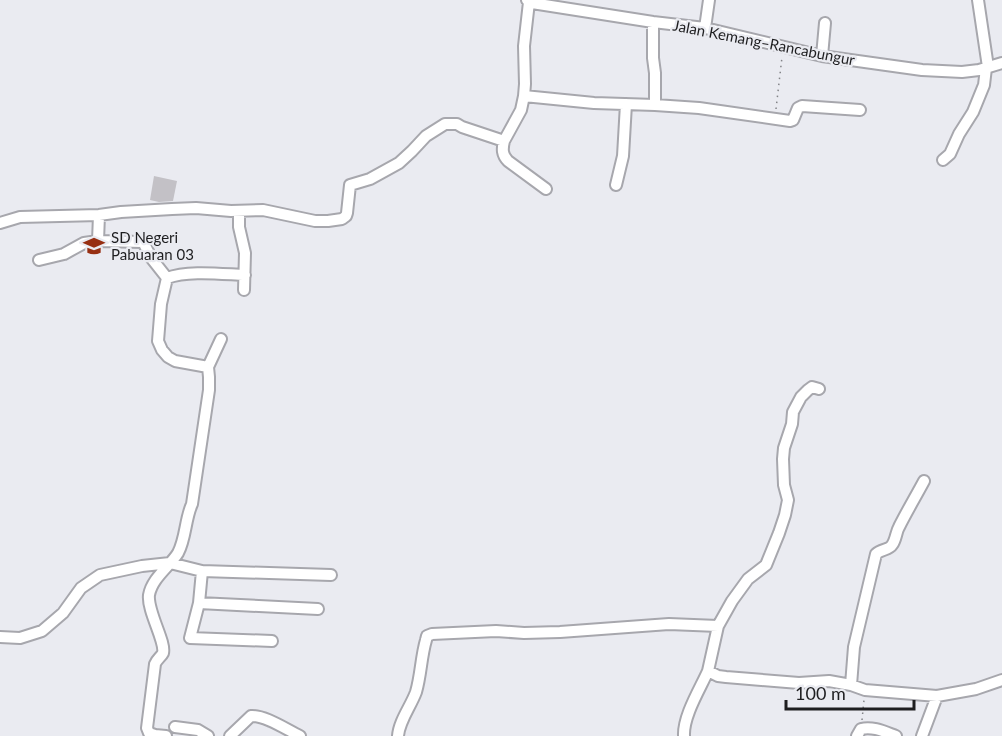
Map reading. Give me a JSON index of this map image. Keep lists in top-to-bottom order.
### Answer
{
  "streets": {
    "street": ["Jalan Kemang–Rancabungur"]
  },
  "places": {
    "school or university": ["SD Negeri Pabuaran 03"]
  },
  "scale_bar": "100 m"
}
